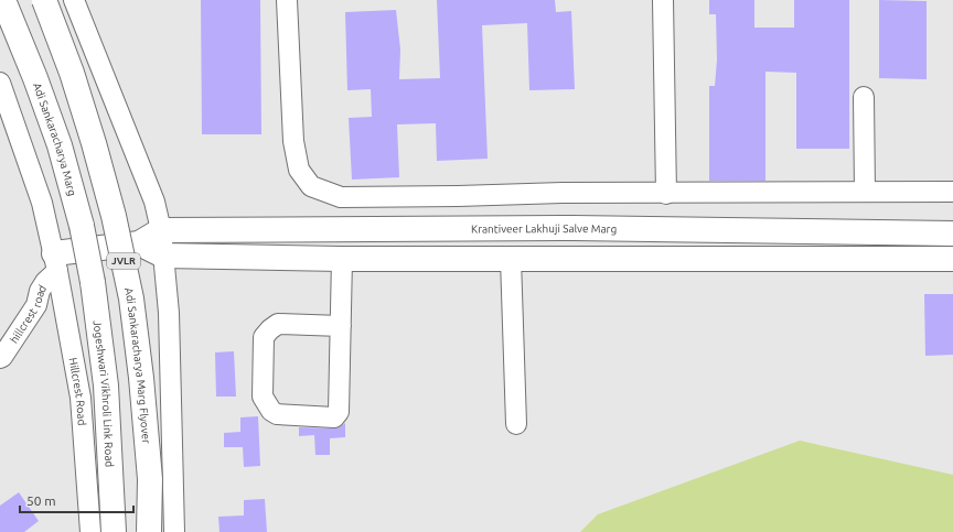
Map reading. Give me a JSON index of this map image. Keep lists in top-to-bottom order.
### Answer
{
  "streets": {
    "main road": [
      "Adi Sankaracharya Marg",
      "Krantiveer Lakhuji Salve Marg",
      "JVLR",
      "Adi Sankaracharya Marg Flyover",
      "Jogeshwari Vikhroli Link Road"
    ],
    "street": ["hillcrest road", "Hillcrest Road"]
  },
  "crossings": [
    ["Adi Sankaracharya Marg", "Jogeshwari Vikhroli Link Road"],
    ["hillcrest road", "Hillcrest Road"]
  ],
  "scale_bar": "50 m"
}
